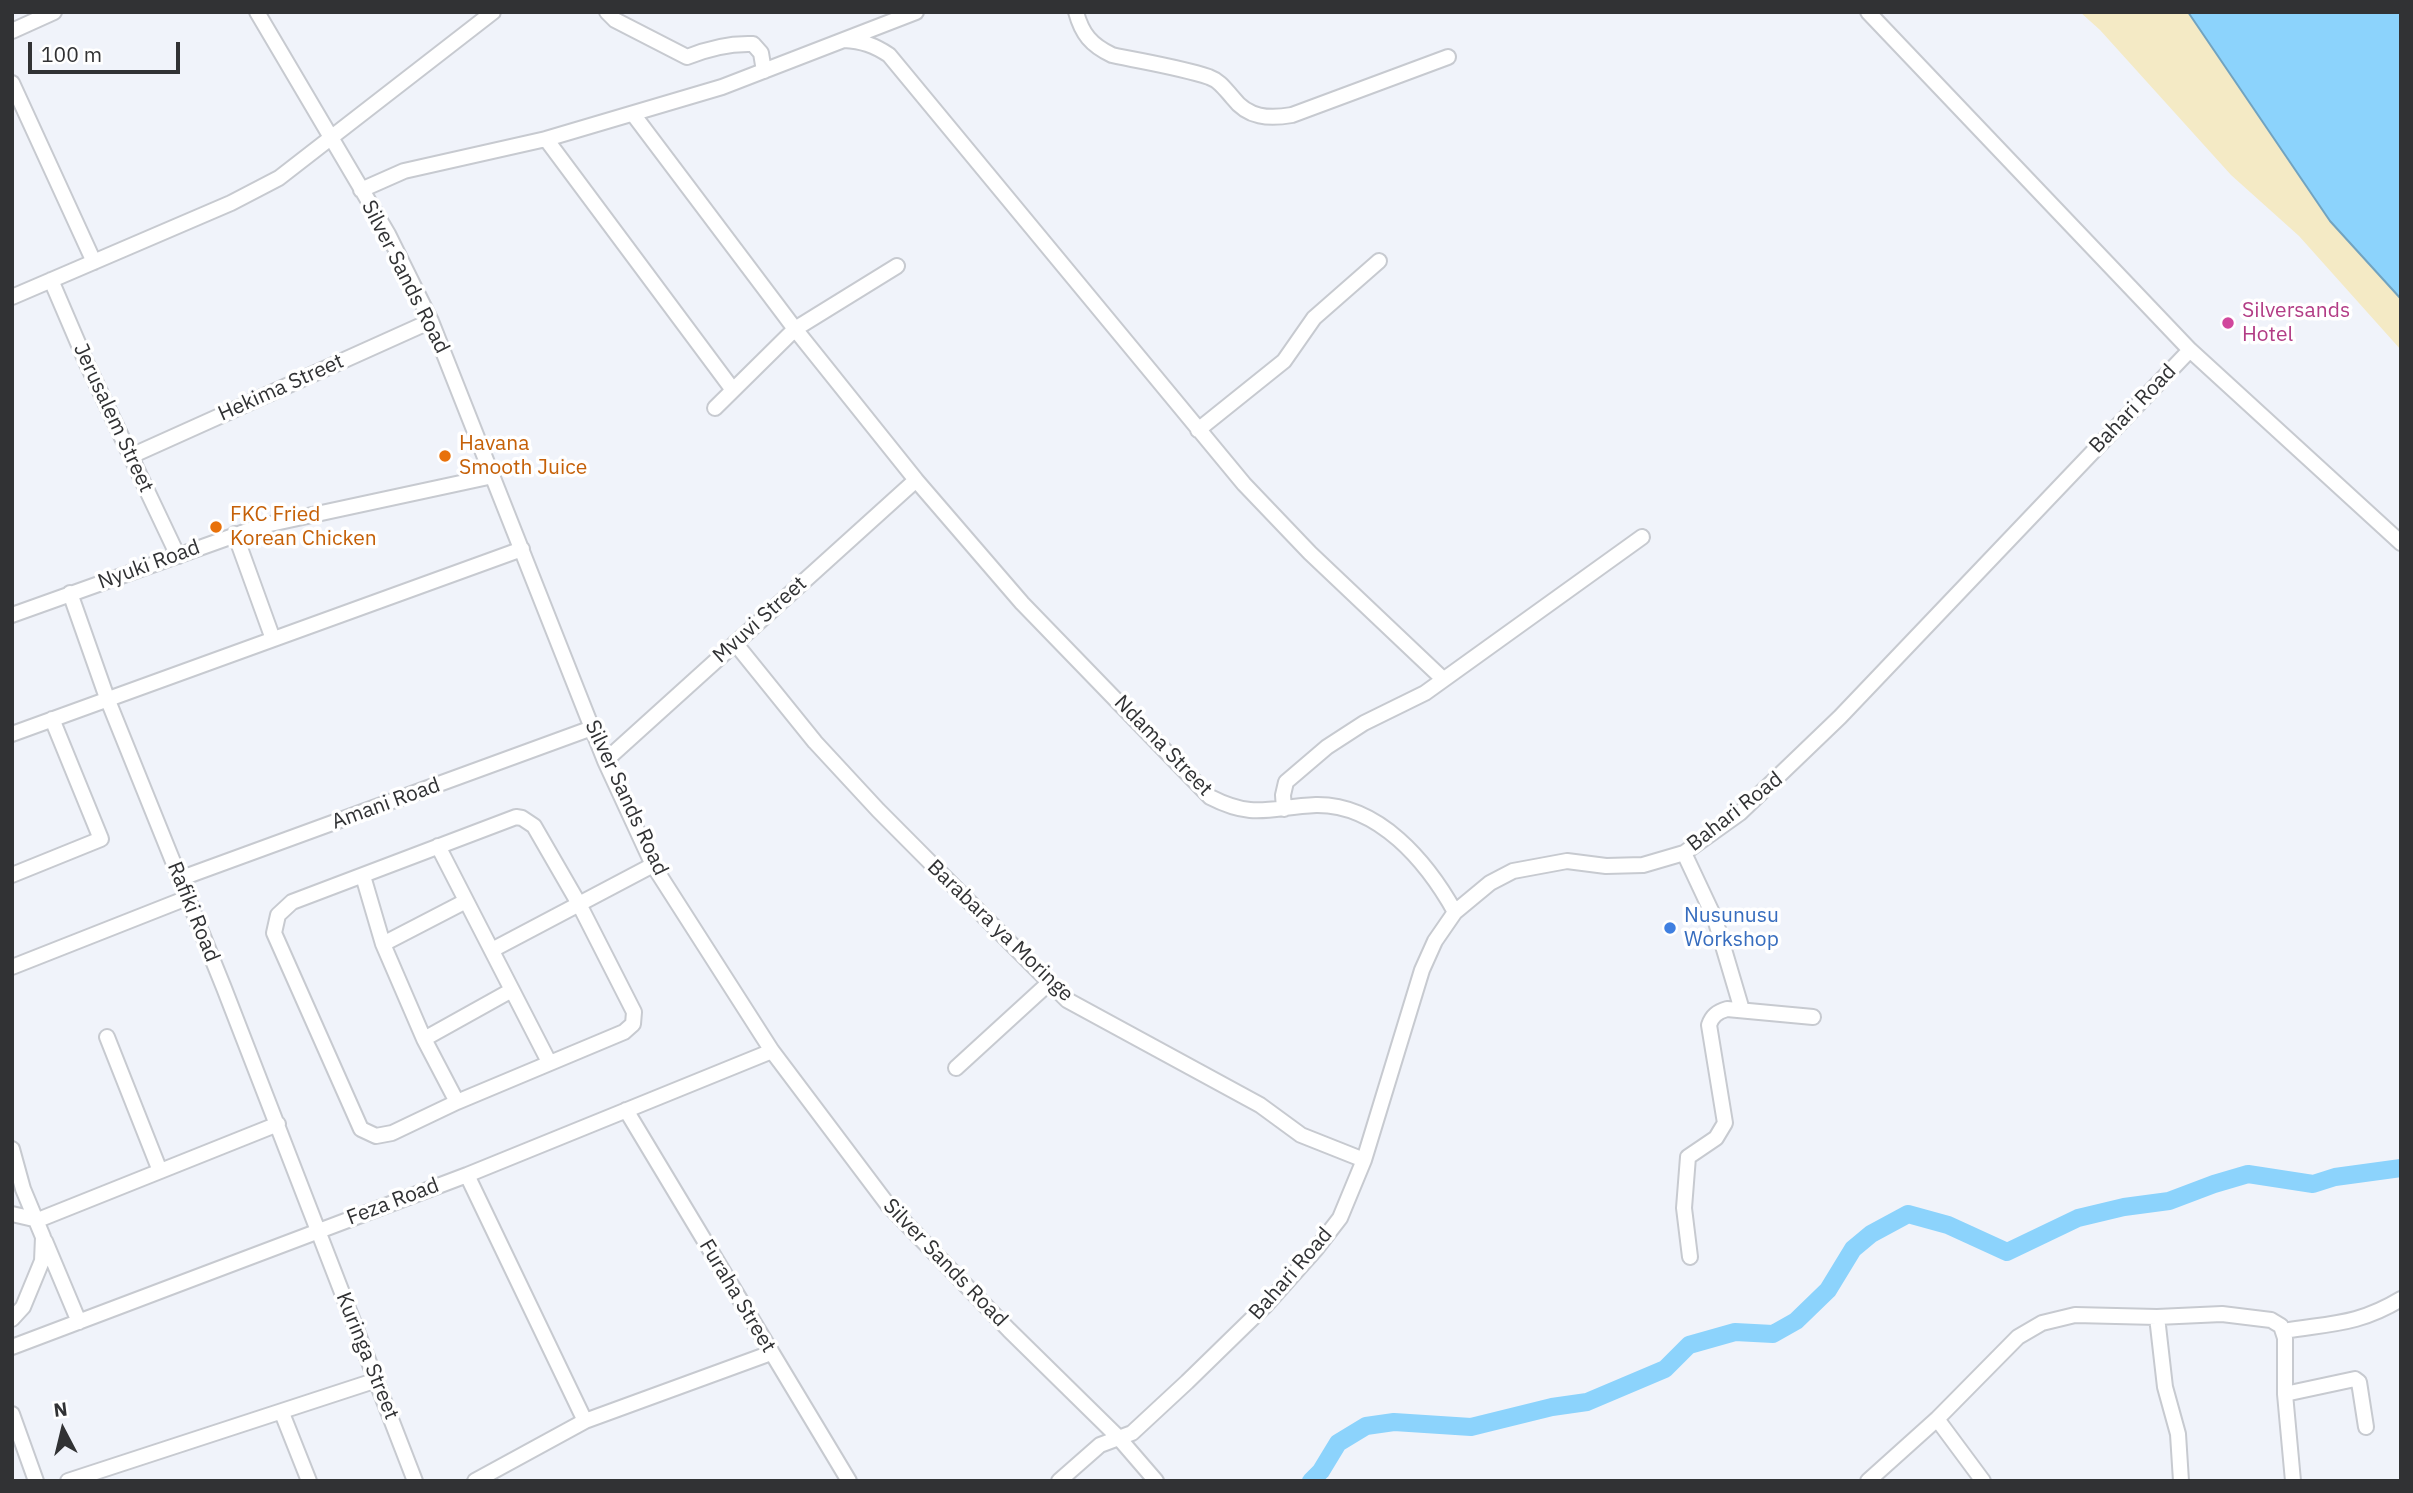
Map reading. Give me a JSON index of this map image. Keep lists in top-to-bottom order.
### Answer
{
  "streets": {
    "street": [
      "Silver Sands Road",
      "Hekima Street",
      "Bahari Road",
      "Jerusalem Street",
      "Nyuki Road",
      "Mvuvi Street",
      "Ndama Street",
      "Amani Road",
      "Rafiki Road",
      "Barabara ya Moringe",
      "Feza Road",
      "Furaha Street",
      "Kuringa Street"
    ]
  },
  "crossings": [
    ["Silver Sands Road", "Hekima Street"],
    ["Silver Sands Road", "Bahari Road"],
    ["Silver Sands Road", "Nyuki Road"],
    ["Silver Sands Road", "Mvuvi Street"],
    ["Silver Sands Road", "Amani Road"],
    ["Silver Sands Road", "Feza Road"],
    ["Hekima Street", "Jerusalem Street"],
    ["Bahari Road", "Ndama Street"],
    ["Bahari Road", "Barabara ya Moringe"],
    ["Jerusalem Street", "Nyuki Road"],
    ["Nyuki Road", "Rafiki Road"],
    ["Mvuvi Street", "Ndama Street"],
    ["Mvuvi Street", "Barabara ya Moringe"],
    ["Amani Road", "Rafiki Road"],
    ["Rafiki Road", "Feza Road"],
    ["Rafiki Road", "Kuringa Street"],
    ["Feza Road", "Furaha Street"],
    ["Feza Road", "Kuringa Street"]
  ],
  "places": [
    "Silversands Hotel",
    "Havana Smooth Juice",
    "FKC Fried Korean Chicken",
    "Nusunusu Workshop"
  ],
  "scale_bar": "100 m",
  "north": "top"
}
